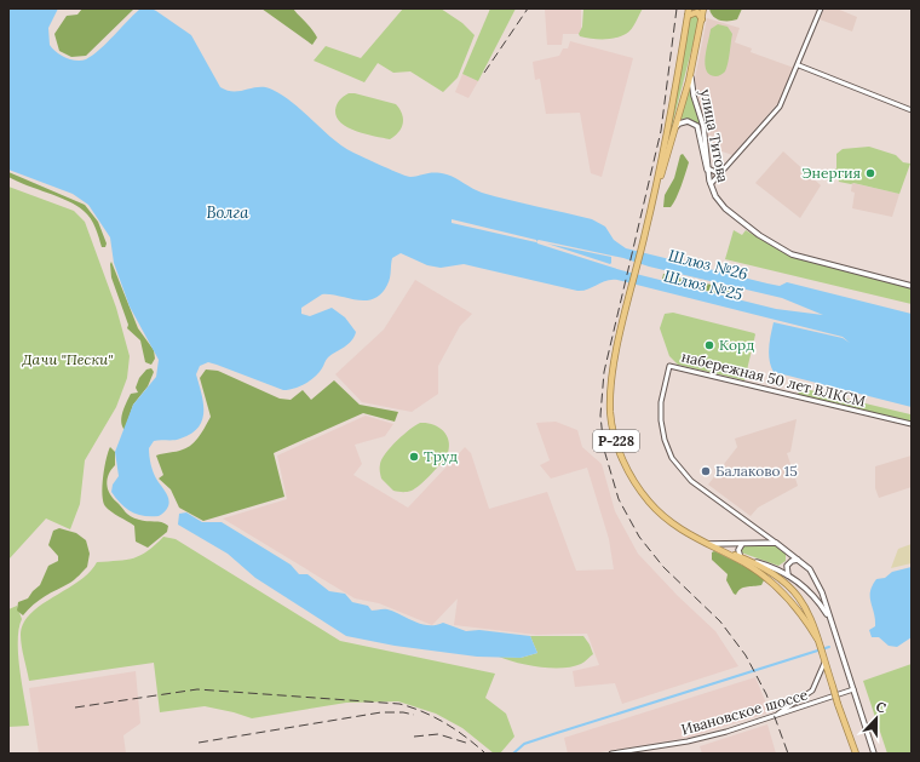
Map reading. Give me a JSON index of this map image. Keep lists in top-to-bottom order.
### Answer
{
  "streets": {
    "highway": ["Р-228"],
    "main road": ["улица Титова"],
    "street": ["набережная 50 лет ВЛКСМ", "Ивановское шоссе"]
  },
  "crossings": [
    ["улица Титова", "Р-228"]
  ],
  "water": ["Волга", "Шлюз №26", "Шлюз №25"],
  "parks": ["Дачи \"Пески\""],
  "places": [
    "Энергия",
    "Корд",
    "Труд",
    "Балаково 15"
  ],
  "north": "top"
}
